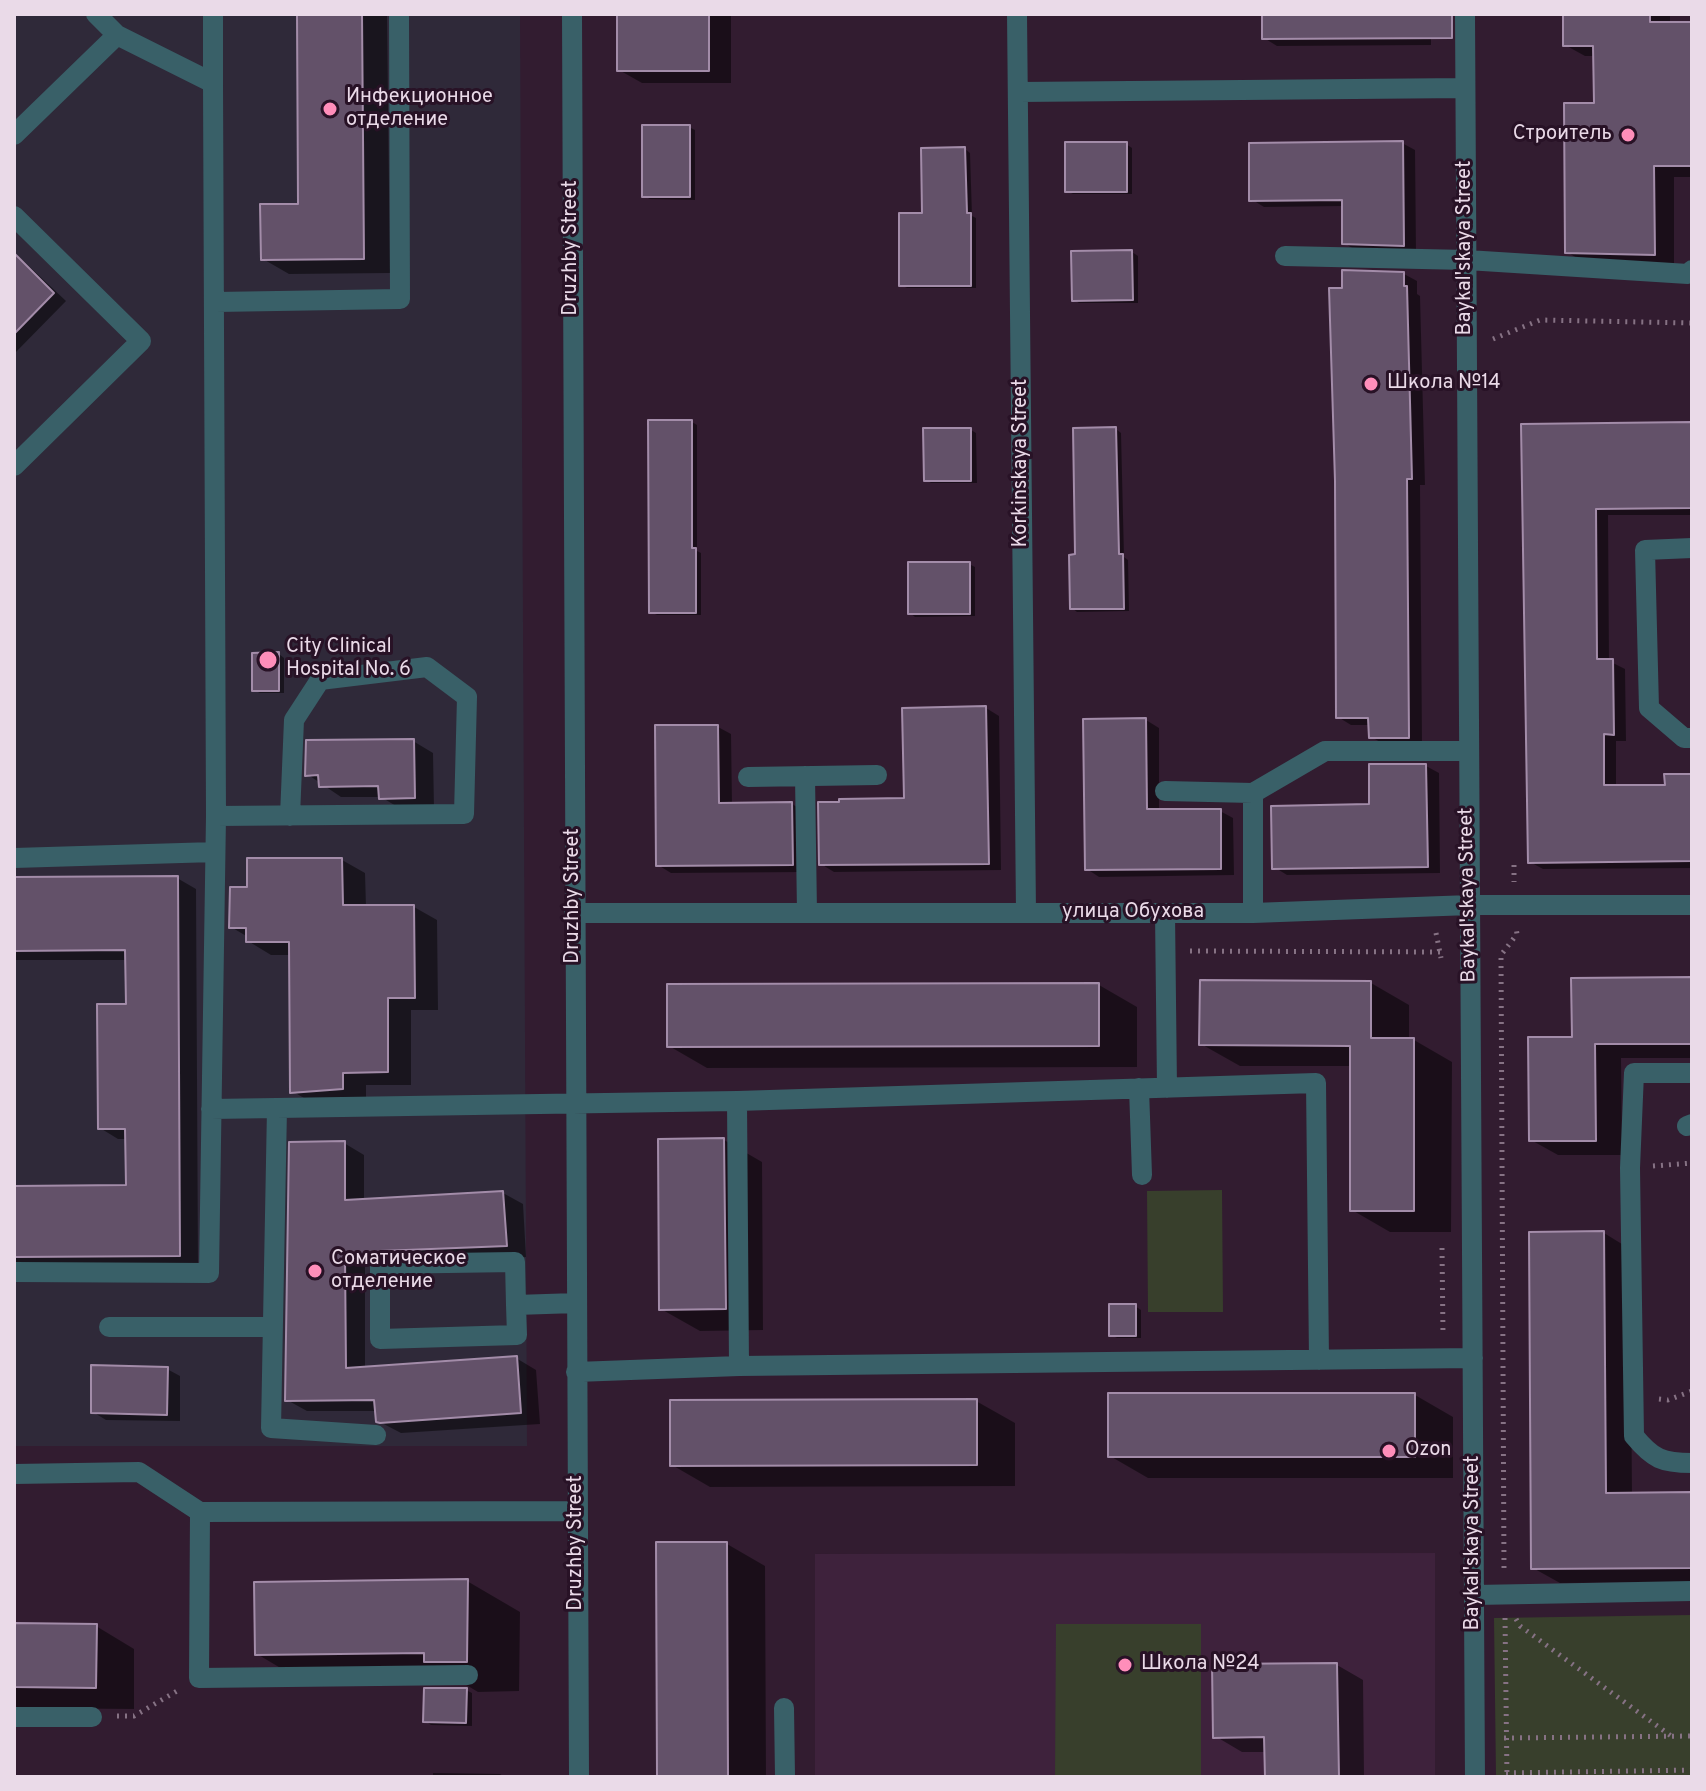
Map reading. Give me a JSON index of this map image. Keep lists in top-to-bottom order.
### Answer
{
  "streets": {
    "street": [
      "Druzhby Street",
      "Baykal'skaya Street",
      "Korkinskaya Street",
      "улица Обухова"
    ]
  },
  "crossings": [
    ["Druzhby Street", "улица Обухова"],
    ["Baykal'skaya Street", "улица Обухова"],
    ["Korkinskaya Street", "улица Обухова"]
  ],
  "places": [
    "Инфекционное отделение",
    "Строитель",
    "Школа №14",
    "City Clinical Hospital No. 6",
    "Соматическое отделение",
    "Ozon",
    "Школа №24"
  ]
}
